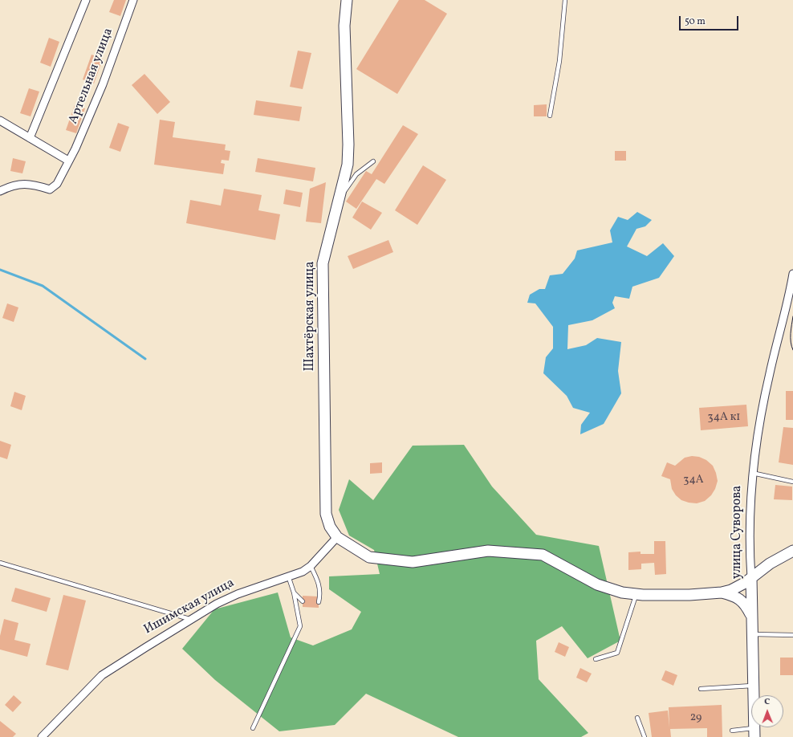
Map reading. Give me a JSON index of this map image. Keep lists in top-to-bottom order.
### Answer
{
  "streets": {
    "main road": ["Шахтёрская улица", "улица Суворова"],
    "street": ["Артельная улица", "Ишимская улица"]
  },
  "crossings": [
    ["Шахтёрская улица", "Ишимская улица"]
  ],
  "house_numbers": ["34А к1", "34А", "29"],
  "scale_bar": "50 m",
  "north": "top"
}
